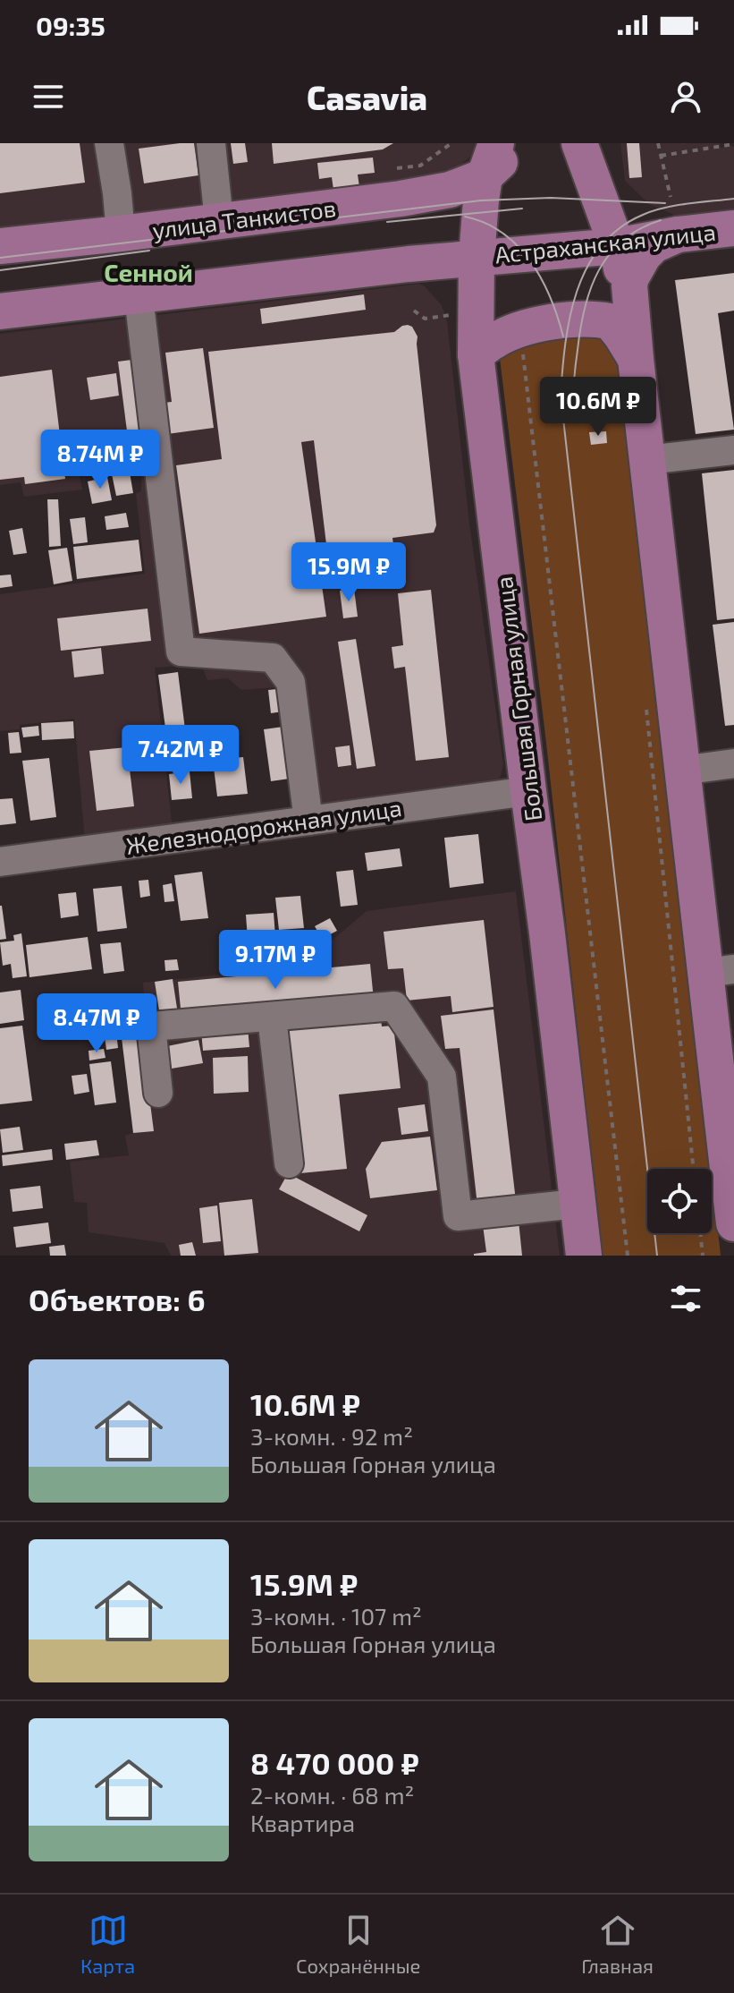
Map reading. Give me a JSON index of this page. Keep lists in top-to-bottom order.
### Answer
{
  "streets": {
    "main road": ["улица Танкистов", "Астраханская улица", "Большая Горная улица"],
    "street": ["Железнодорожная улица"]
  },
  "crossings": [
    ["улица Танкистов", "Большая Горная улица"],
    ["Астраханская улица", "Большая Горная улица"],
    ["Большая Горная улица", "Железнодорожная улица"]
  ],
  "districts": ["Сенной"],
  "page": {
    "status": "09:35",
    "header": "Casavia",
    "price": [
      "10.6M ₽",
      "8.74M ₽",
      "15.9M ₽",
      "7.42M ₽",
      "9.17M ₽",
      "8.47M ₽"
    ],
    "heading": "Объектов: 6",
    "list": [
      {
        "name": "10.6M ₽",
        "note": "3-комн. · 92 m² · Большая Горная улица"
      },
      {
        "name": "15.9M ₽",
        "note": "3-комн. · 107 m² · Большая Горная улица"
      },
      {
        "name": "8 470 000 ₽",
        "note": "2-комн. · 68 m² · Квартира"
      }
    ],
    "tabs": ["Карта", "Сохранённые", "Главная"]
  }
}
